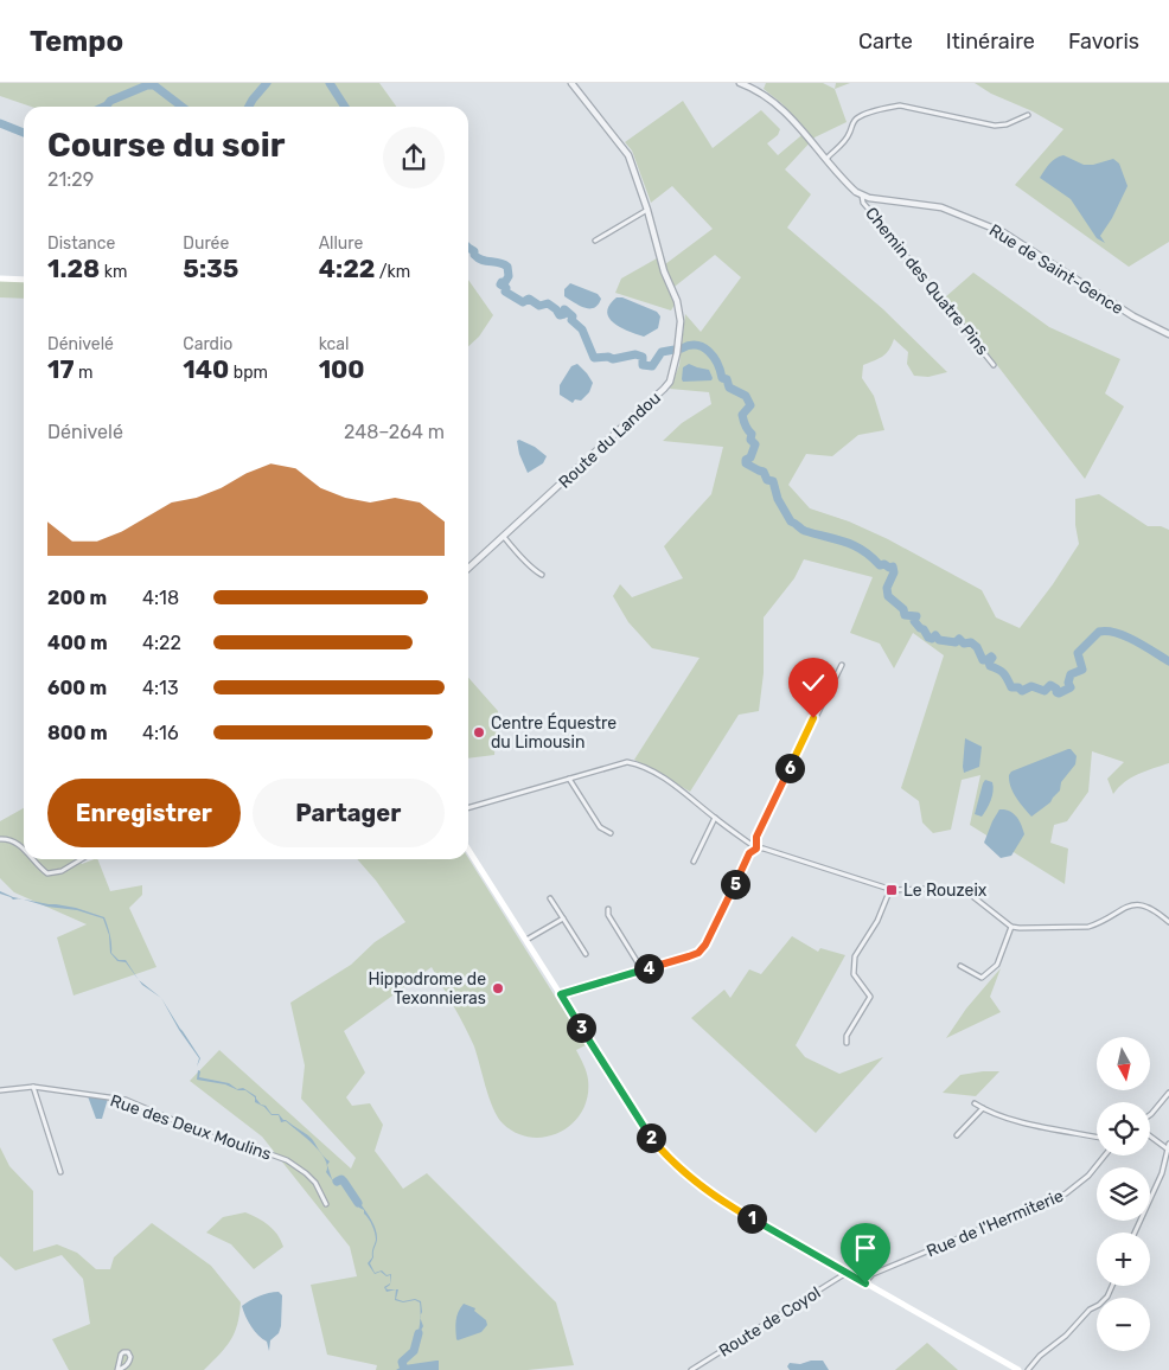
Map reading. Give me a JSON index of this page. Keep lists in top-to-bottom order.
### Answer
{
  "streets": {
    "street": [
      "Rue de Saint-Gence",
      "Chemin des Quatre Pins",
      "Route du Landou",
      "Rue des Deux Moulins",
      "Rue de l'Hermiterie",
      "Route de Coyol"
    ]
  },
  "crossings": [
    ["Rue de Saint-Gence", "Chemin des Quatre Pins"]
  ],
  "places": {
    "other": ["Centre Équestre du Limousin", "Hippodrome de Texonnieras"],
    "transit": ["Le Rouzeix"]
  },
  "north": "bottom",
  "page": {
    "header": "Tempo",
    "nav": ["Carte", "Itinéraire", "Favoris"],
    "heading": ["Course du soir", "21:29"],
    "stats": [
      ["Distance", "1.28 km"],
      ["Durée", "5:35"],
      ["Allure", "4:22 /km"],
      ["Dénivelé", "17 m"],
      ["Cardio", "140 bpm"],
      ["kcal", "100"]
    ],
    "chart": ["Dénivelé", "248–264 m"],
    "list": [
      {
        "name": "200 m",
        "note": "4:18"
      },
      {
        "name": "400 m",
        "note": "4:22"
      },
      {
        "name": "600 m",
        "note": "4:13"
      },
      {
        "name": "800 m",
        "note": "4:16"
      }
    ],
    "pins": [
      "6",
      "5",
      "4",
      "3",
      "2",
      "1"
    ],
    "buttons": ["Enregistrer", "Partager"],
    "map_buttons": ["+", "−"]
  }
}
